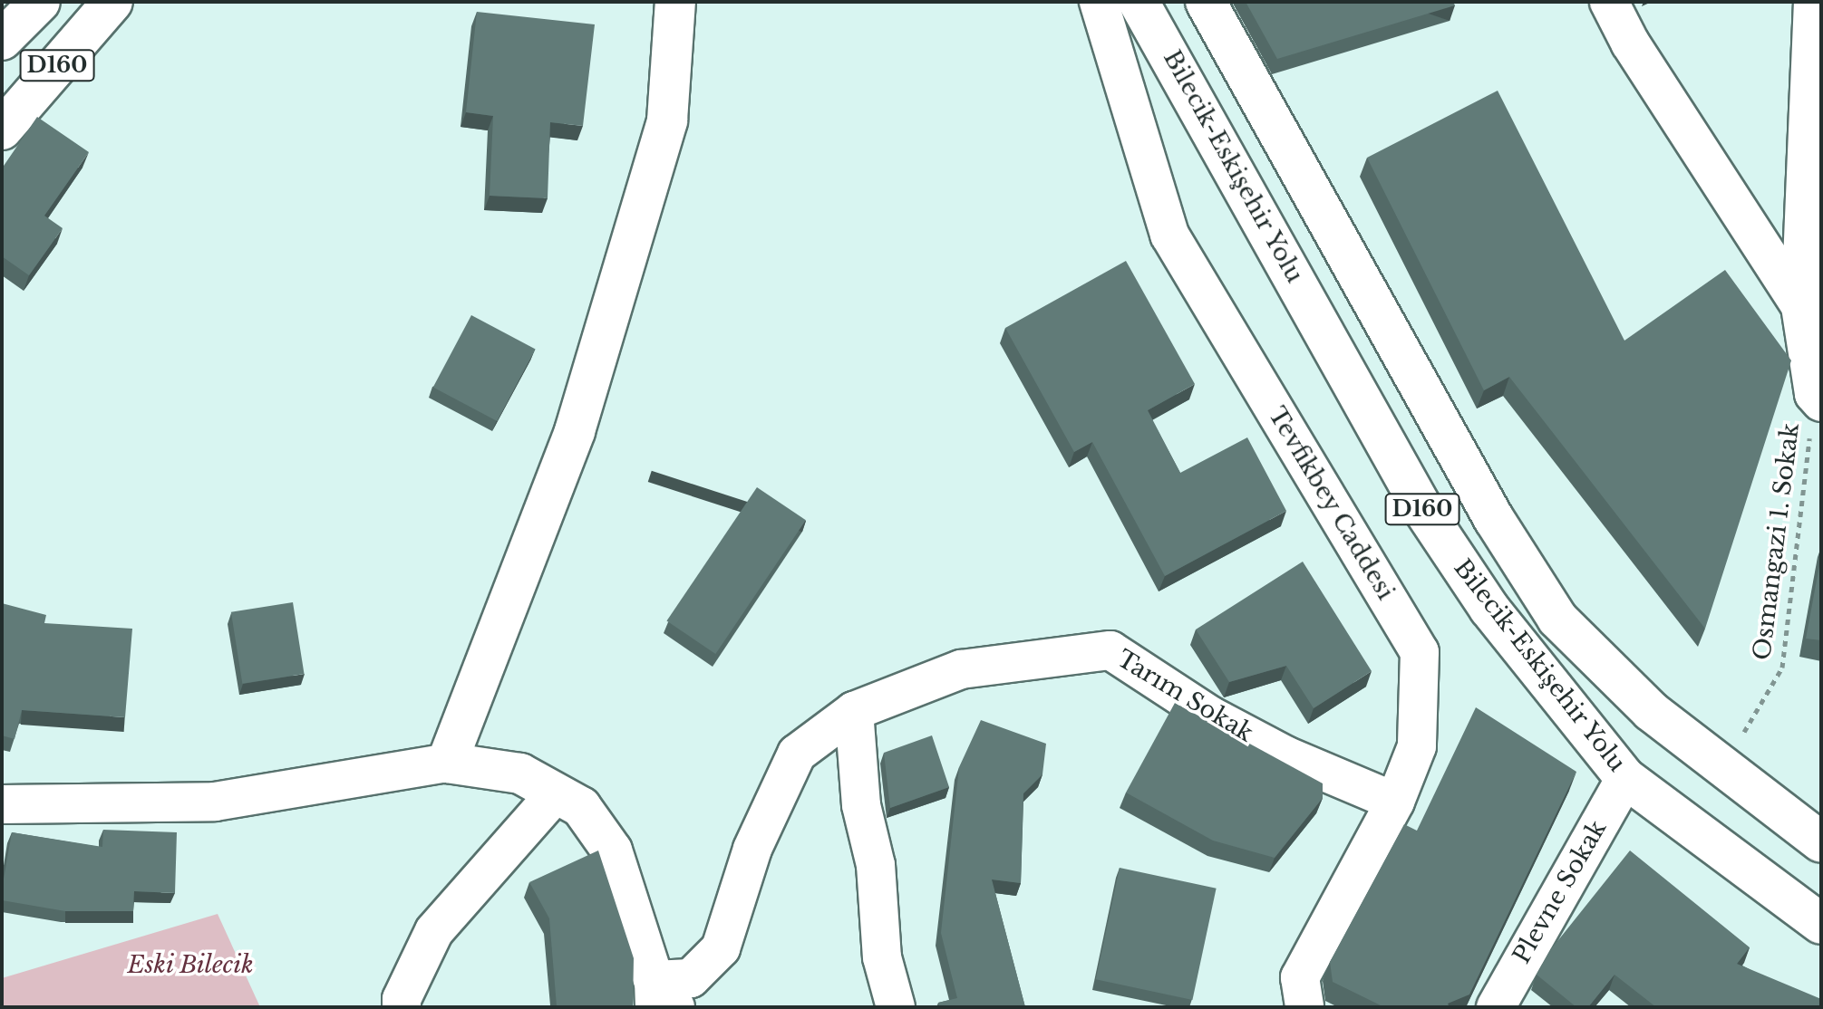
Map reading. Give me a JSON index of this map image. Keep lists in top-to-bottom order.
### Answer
{
  "streets": {
    "main road": ["D160", "Bilecik-Eskişehir Yolu"],
    "street": ["Tevfikbey Caddesi", "Tarım Sokak", "Plevne Sokak"],
    "path": ["Osmangazi 1. Sokak"]
  },
  "crossings": [
    ["Bilecik-Eskişehir Yolu", "Osmangazi 1. Sokak"],
    ["Bilecik-Eskişehir Yolu", "Plevne Sokak"],
    ["Tevfikbey Caddesi", "Tarım Sokak"]
  ],
  "parks": ["Eski Bilecik"]
}
